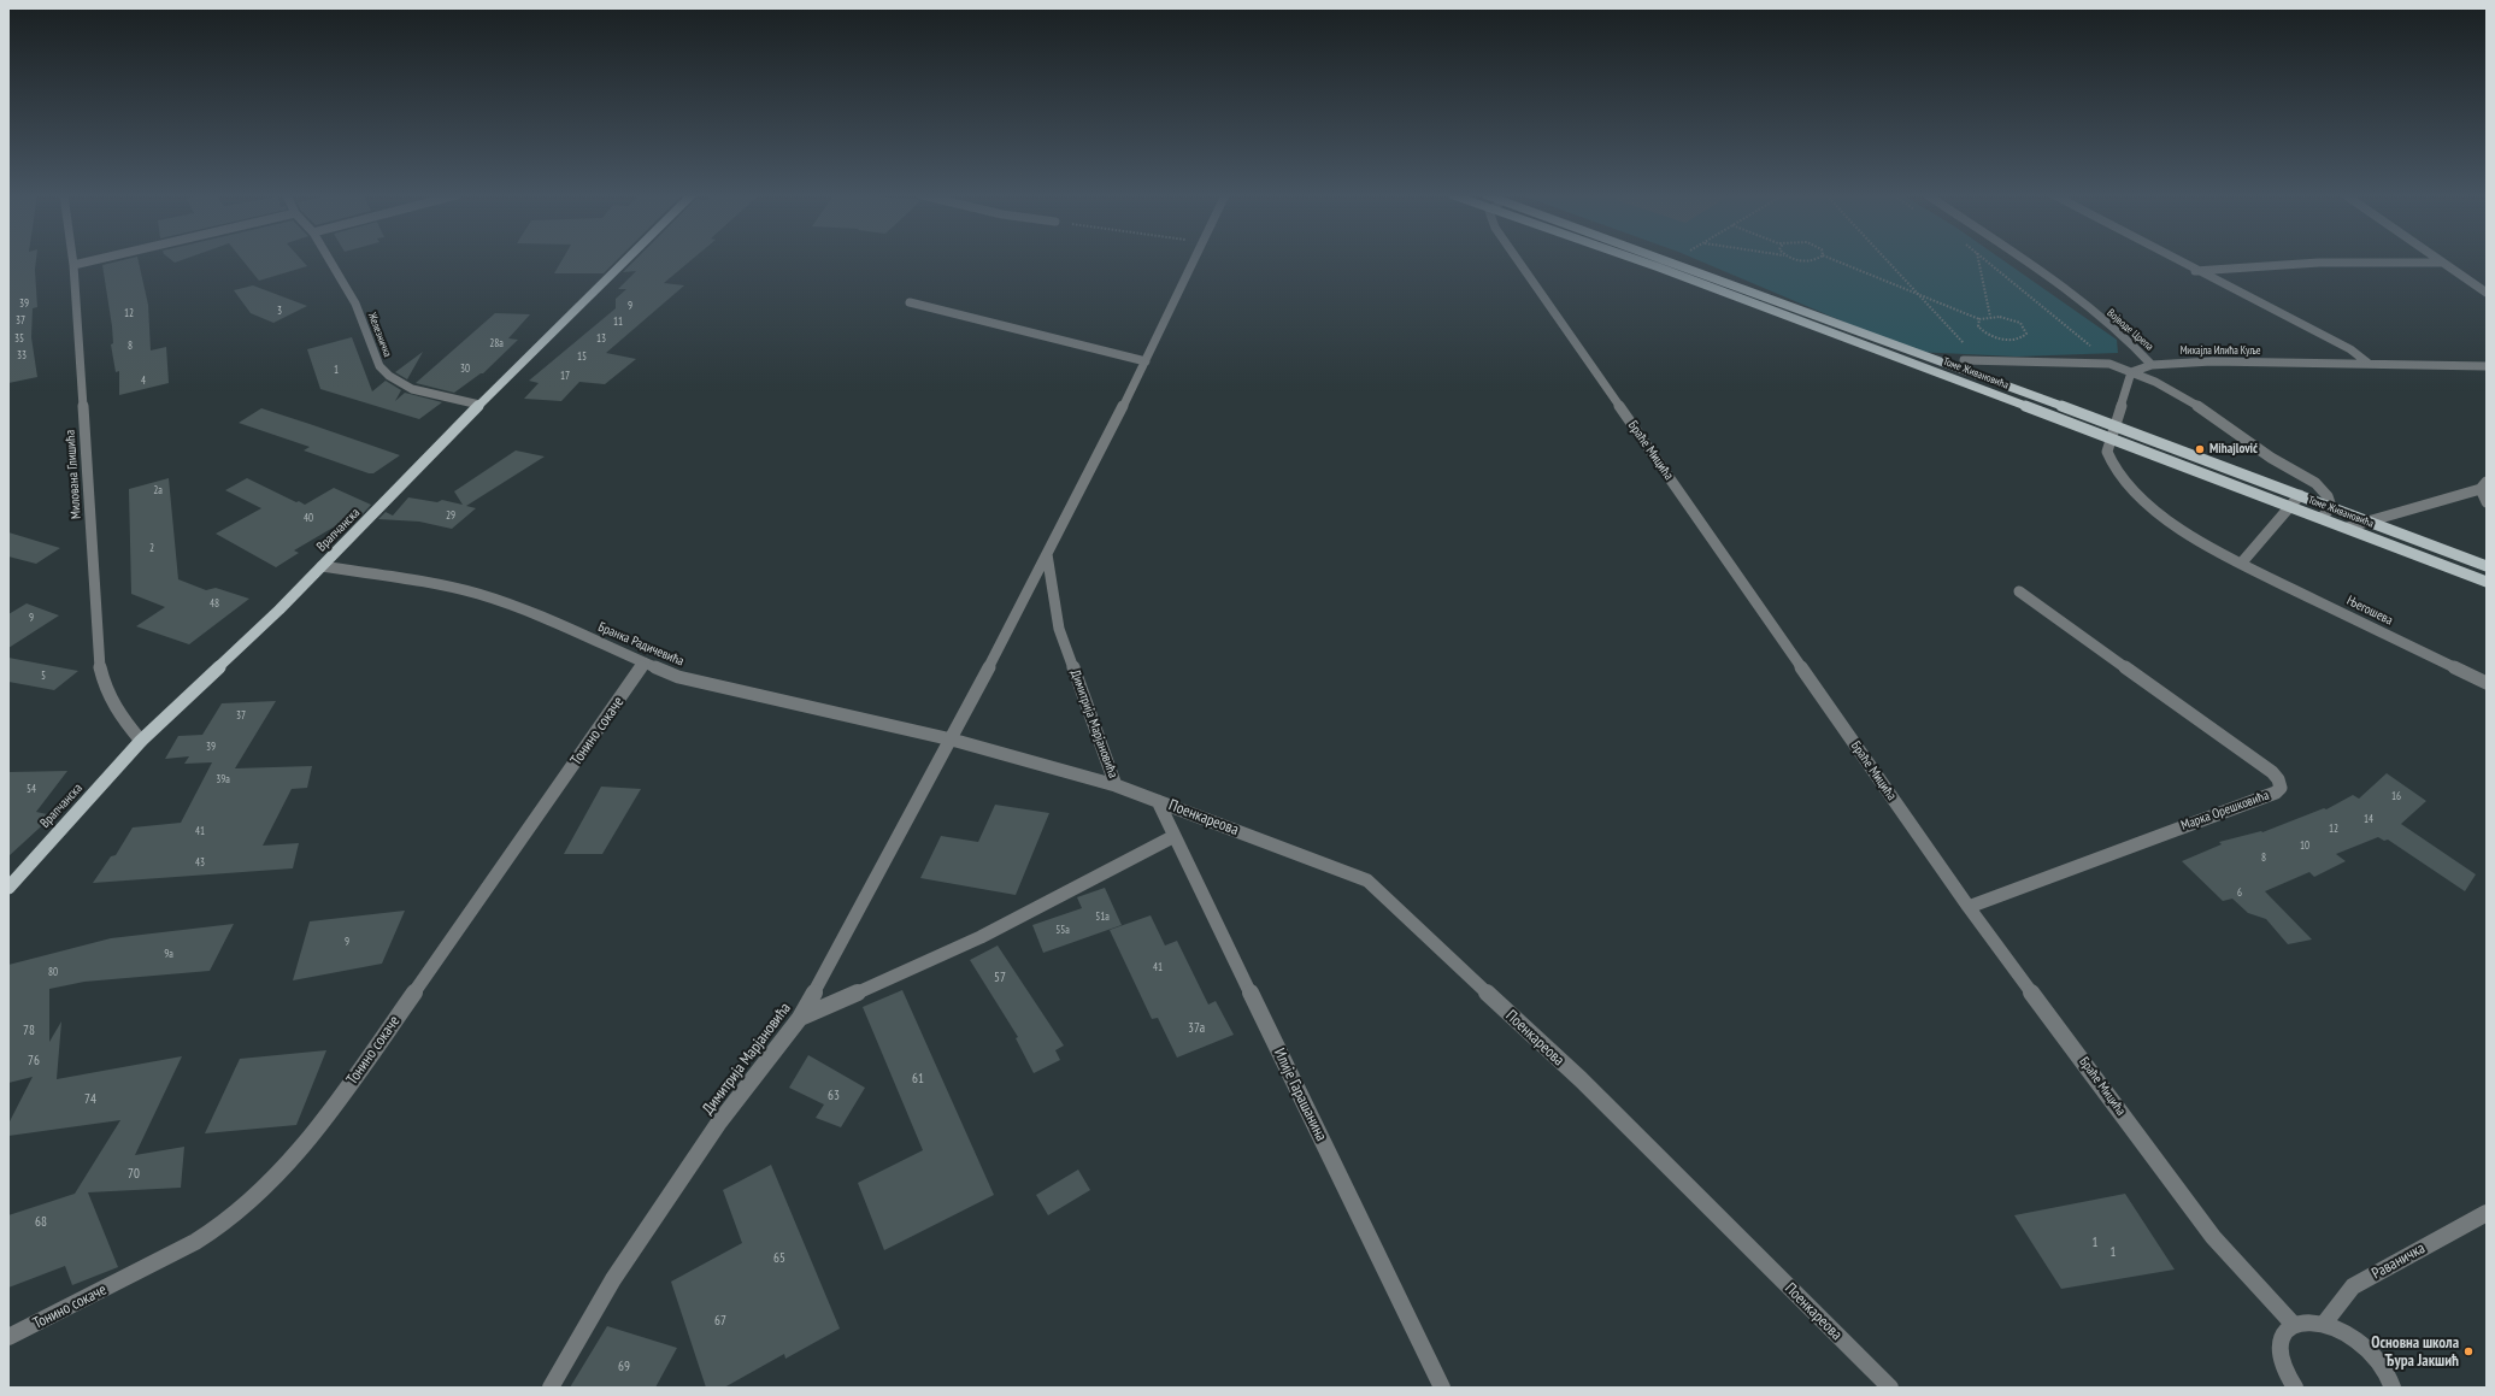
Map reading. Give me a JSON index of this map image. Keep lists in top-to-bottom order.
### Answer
{
  "streets": {
    "main road": ["Томе Живановића", "Врапчанска"],
    "street": [
      "Војводе Црепа",
      "Железничка",
      "Михајла Илића Куље",
      "Браће Мицића",
      "Милована Глишића",
      "Његошева",
      "Бранка Радичевића",
      "Димитрија Марјановића",
      "Тонино сокаче",
      "Марка Орешковића",
      "Поенкареова",
      "Илије Гарашанина",
      "Раваничка"
    ]
  },
  "crossings": [
    ["Војводе Црепа", "Михајла Илића Куље"],
    ["Железничка", "Врапчанска"],
    ["Томе Живановића", "Његошева"],
    ["Браће Мицића", "Марка Орешковића"],
    ["Милована Глишића", "Врапчанска"],
    ["Врапчанска", "Бранка Радичевића"],
    ["Бранка Радичевића", "Димитрија Марјановића"],
    ["Бранка Радичевића", "Тонино сокаче"],
    ["Димитрија Марјановића", "Поенкареова"],
    ["Поенкареова", "Илије Гарашанина"]
  ],
  "places": ["Mihajlović", "Основна школа Ђура Јакшић"],
  "house_numbers": [
    "39",
    "9",
    "3",
    "12",
    "37",
    "11",
    "35",
    "13",
    "28a",
    "8",
    "33",
    "15",
    "30",
    "1",
    "17",
    "4",
    "2a",
    "29",
    "40",
    "2",
    "48",
    "9",
    "5",
    "37",
    "39",
    "39a",
    "54",
    "16",
    "14",
    "12",
    "41",
    "10",
    "8",
    "43",
    "6",
    "51a",
    "55a",
    "9",
    "9a",
    "41",
    "80",
    "57",
    "37a",
    "78",
    "76",
    "61",
    "63",
    "74",
    "70",
    "68",
    "1",
    "1",
    "65",
    "67",
    "69"
  ]
}
